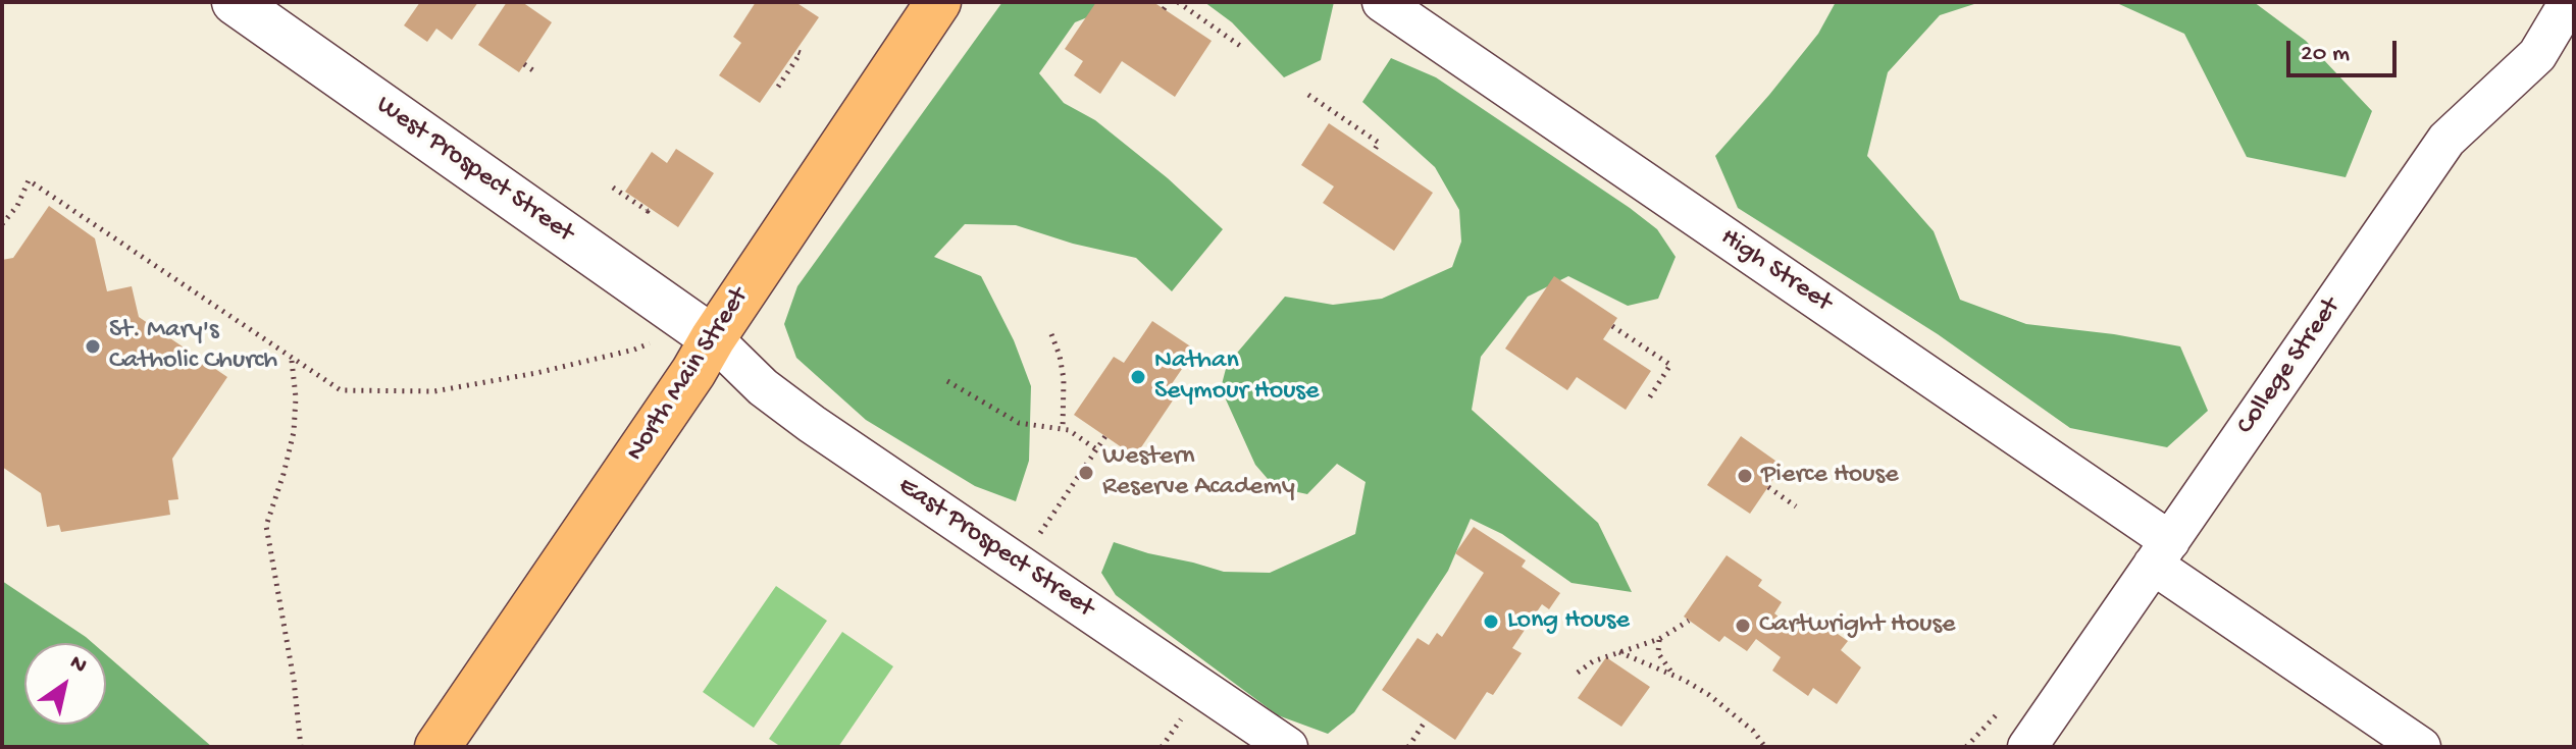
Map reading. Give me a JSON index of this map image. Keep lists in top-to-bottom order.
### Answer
{
  "streets": {
    "main road": ["North Main Street"],
    "street": [
      "West Prospect Street",
      "High Street",
      "College Street",
      "East Prospect Street"
    ]
  },
  "crossings": [
    ["West Prospect Street", "North Main Street"],
    ["West Prospect Street", "East Prospect Street"],
    ["High Street", "College Street"],
    ["North Main Street", "East Prospect Street"]
  ],
  "places": [
    "St. Mary's Catholic Church",
    "Nathan Seymour House",
    "Western Reserve Academy",
    "Pierce House",
    "Long House",
    "Cartwright House"
  ],
  "scale_bar": "20 m",
  "north": "top right"
}
